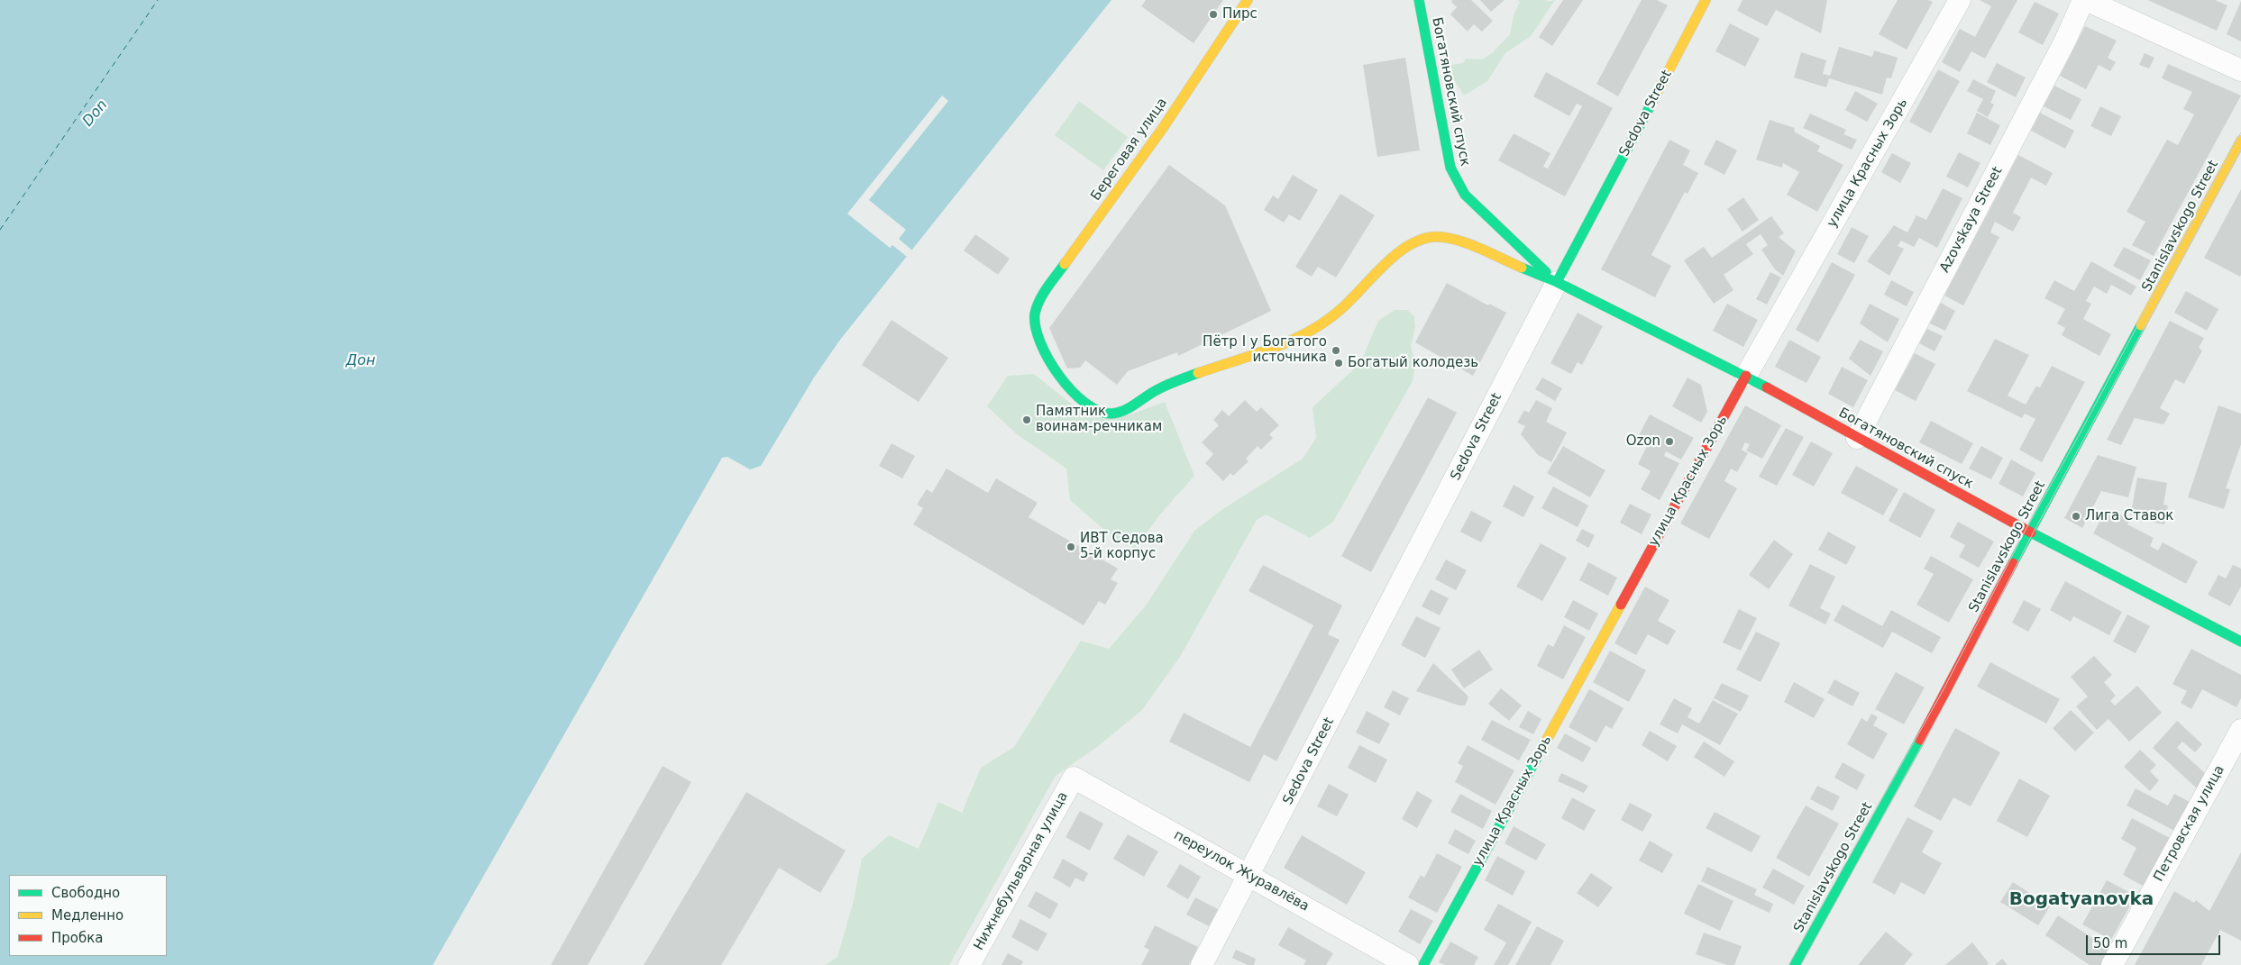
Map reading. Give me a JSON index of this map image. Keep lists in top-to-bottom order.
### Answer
{
  "streets": {
    "street": [
      "Богатяновский спуск",
      "Sedova Street",
      "Береговая улица",
      "улица Красных Зорь",
      "Azovskaya Street",
      "Stanislavskogo Street",
      "Петровская улица",
      "Нижнебульварная улица",
      "переулок Журавлёва"
    ]
  },
  "crossings": [
    ["Богатяновский спуск", "Sedova Street"],
    ["Богатяновский спуск", "Береговая улица"],
    ["Богатяновский спуск", "улица Красных Зорь"],
    ["Богатяновский спуск", "Azovskaya Street"],
    ["Богатяновский спуск", "Stanislavskogo Street"],
    ["Sedova Street", "переулок Журавлёва"],
    ["Нижнебульварная улица", "переулок Журавлёва"]
  ],
  "districts": ["Bogatyanovka"],
  "water": ["Don", "Дон"],
  "places": [
    "Пирс",
    "Пётр I у Богатого источника",
    "Богатый колодезь",
    "Памятник воинам-речникам",
    "Ozon",
    "Лига Ставок",
    "ИВТ Седова 5-й корпус"
  ],
  "legend": ["Свободно", "Медленно", "Пробка"],
  "scale_bar": "50 m"
}
